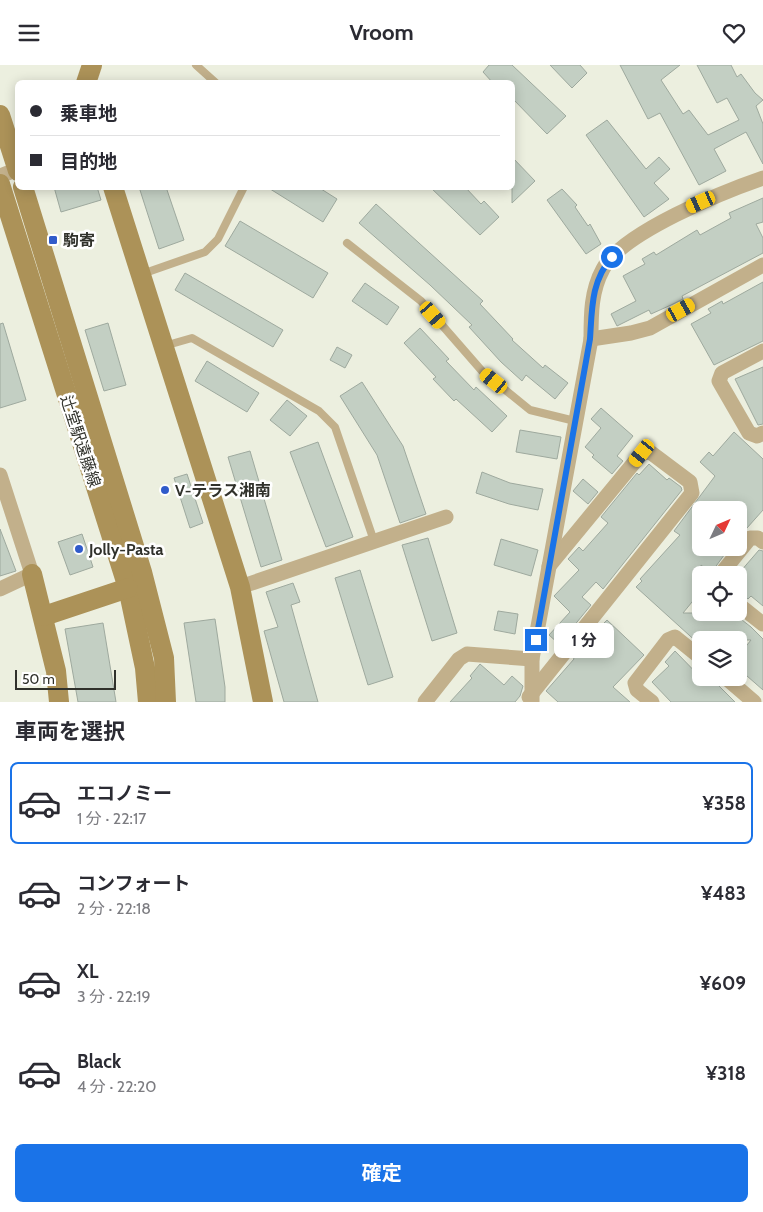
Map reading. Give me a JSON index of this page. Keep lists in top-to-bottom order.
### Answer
{
  "streets": {
    "street": ["辻堂駅遠藤線"]
  },
  "places": {
    "transit": ["駒寄"],
    "other": ["V-テラス湘南", "Jolly-Pasta"]
  },
  "scale_bar": "50 m",
  "north": "top right",
  "page": {
    "header": "Vroom",
    "banner": ["乗車地", "目的地"],
    "bubble": "1 分",
    "scale": "50 m",
    "heading": "車両を選択",
    "list": [
      {
        "name": "エコノミー",
        "note": "1 分 · 22:17",
        "value": "¥358"
      },
      {
        "name": "コンフォート",
        "note": "2 分 · 22:18",
        "value": "¥483"
      },
      {
        "name": "XL",
        "note": "3 分 · 22:19",
        "value": "¥609"
      },
      {
        "name": "Black",
        "note": "4 分 · 22:20",
        "value": "¥318"
      }
    ],
    "buttons": "確定"
  }
}
